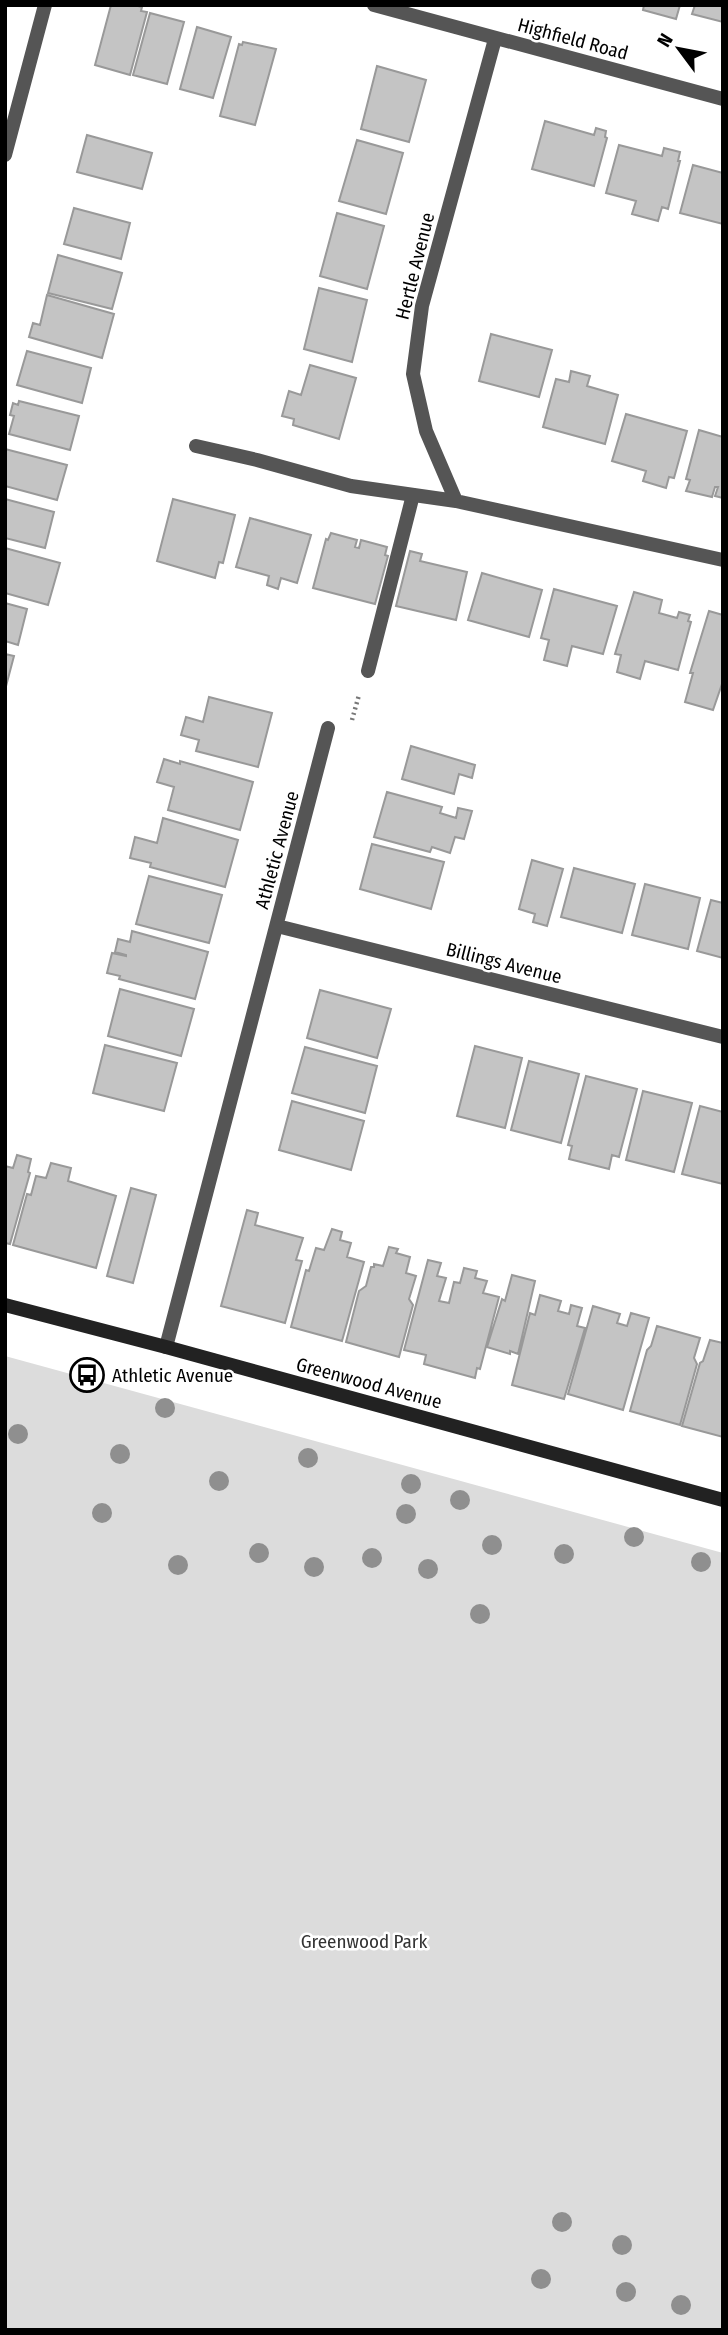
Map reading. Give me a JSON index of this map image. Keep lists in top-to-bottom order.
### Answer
{
  "streets": {
    "street": [
      "Highfield Road",
      "Hertle Avenue",
      "Athletic Avenue",
      "Billings Avenue",
      "Greenwood Avenue"
    ]
  },
  "crossings": [
    ["Highfield Road", "Hertle Avenue"],
    ["Athletic Avenue", "Billings Avenue"],
    ["Athletic Avenue", "Greenwood Avenue"]
  ],
  "parks": ["Greenwood Park"],
  "places": {
    "bus stop": ["Athletic Avenue"]
  },
  "north": "top left"
}
